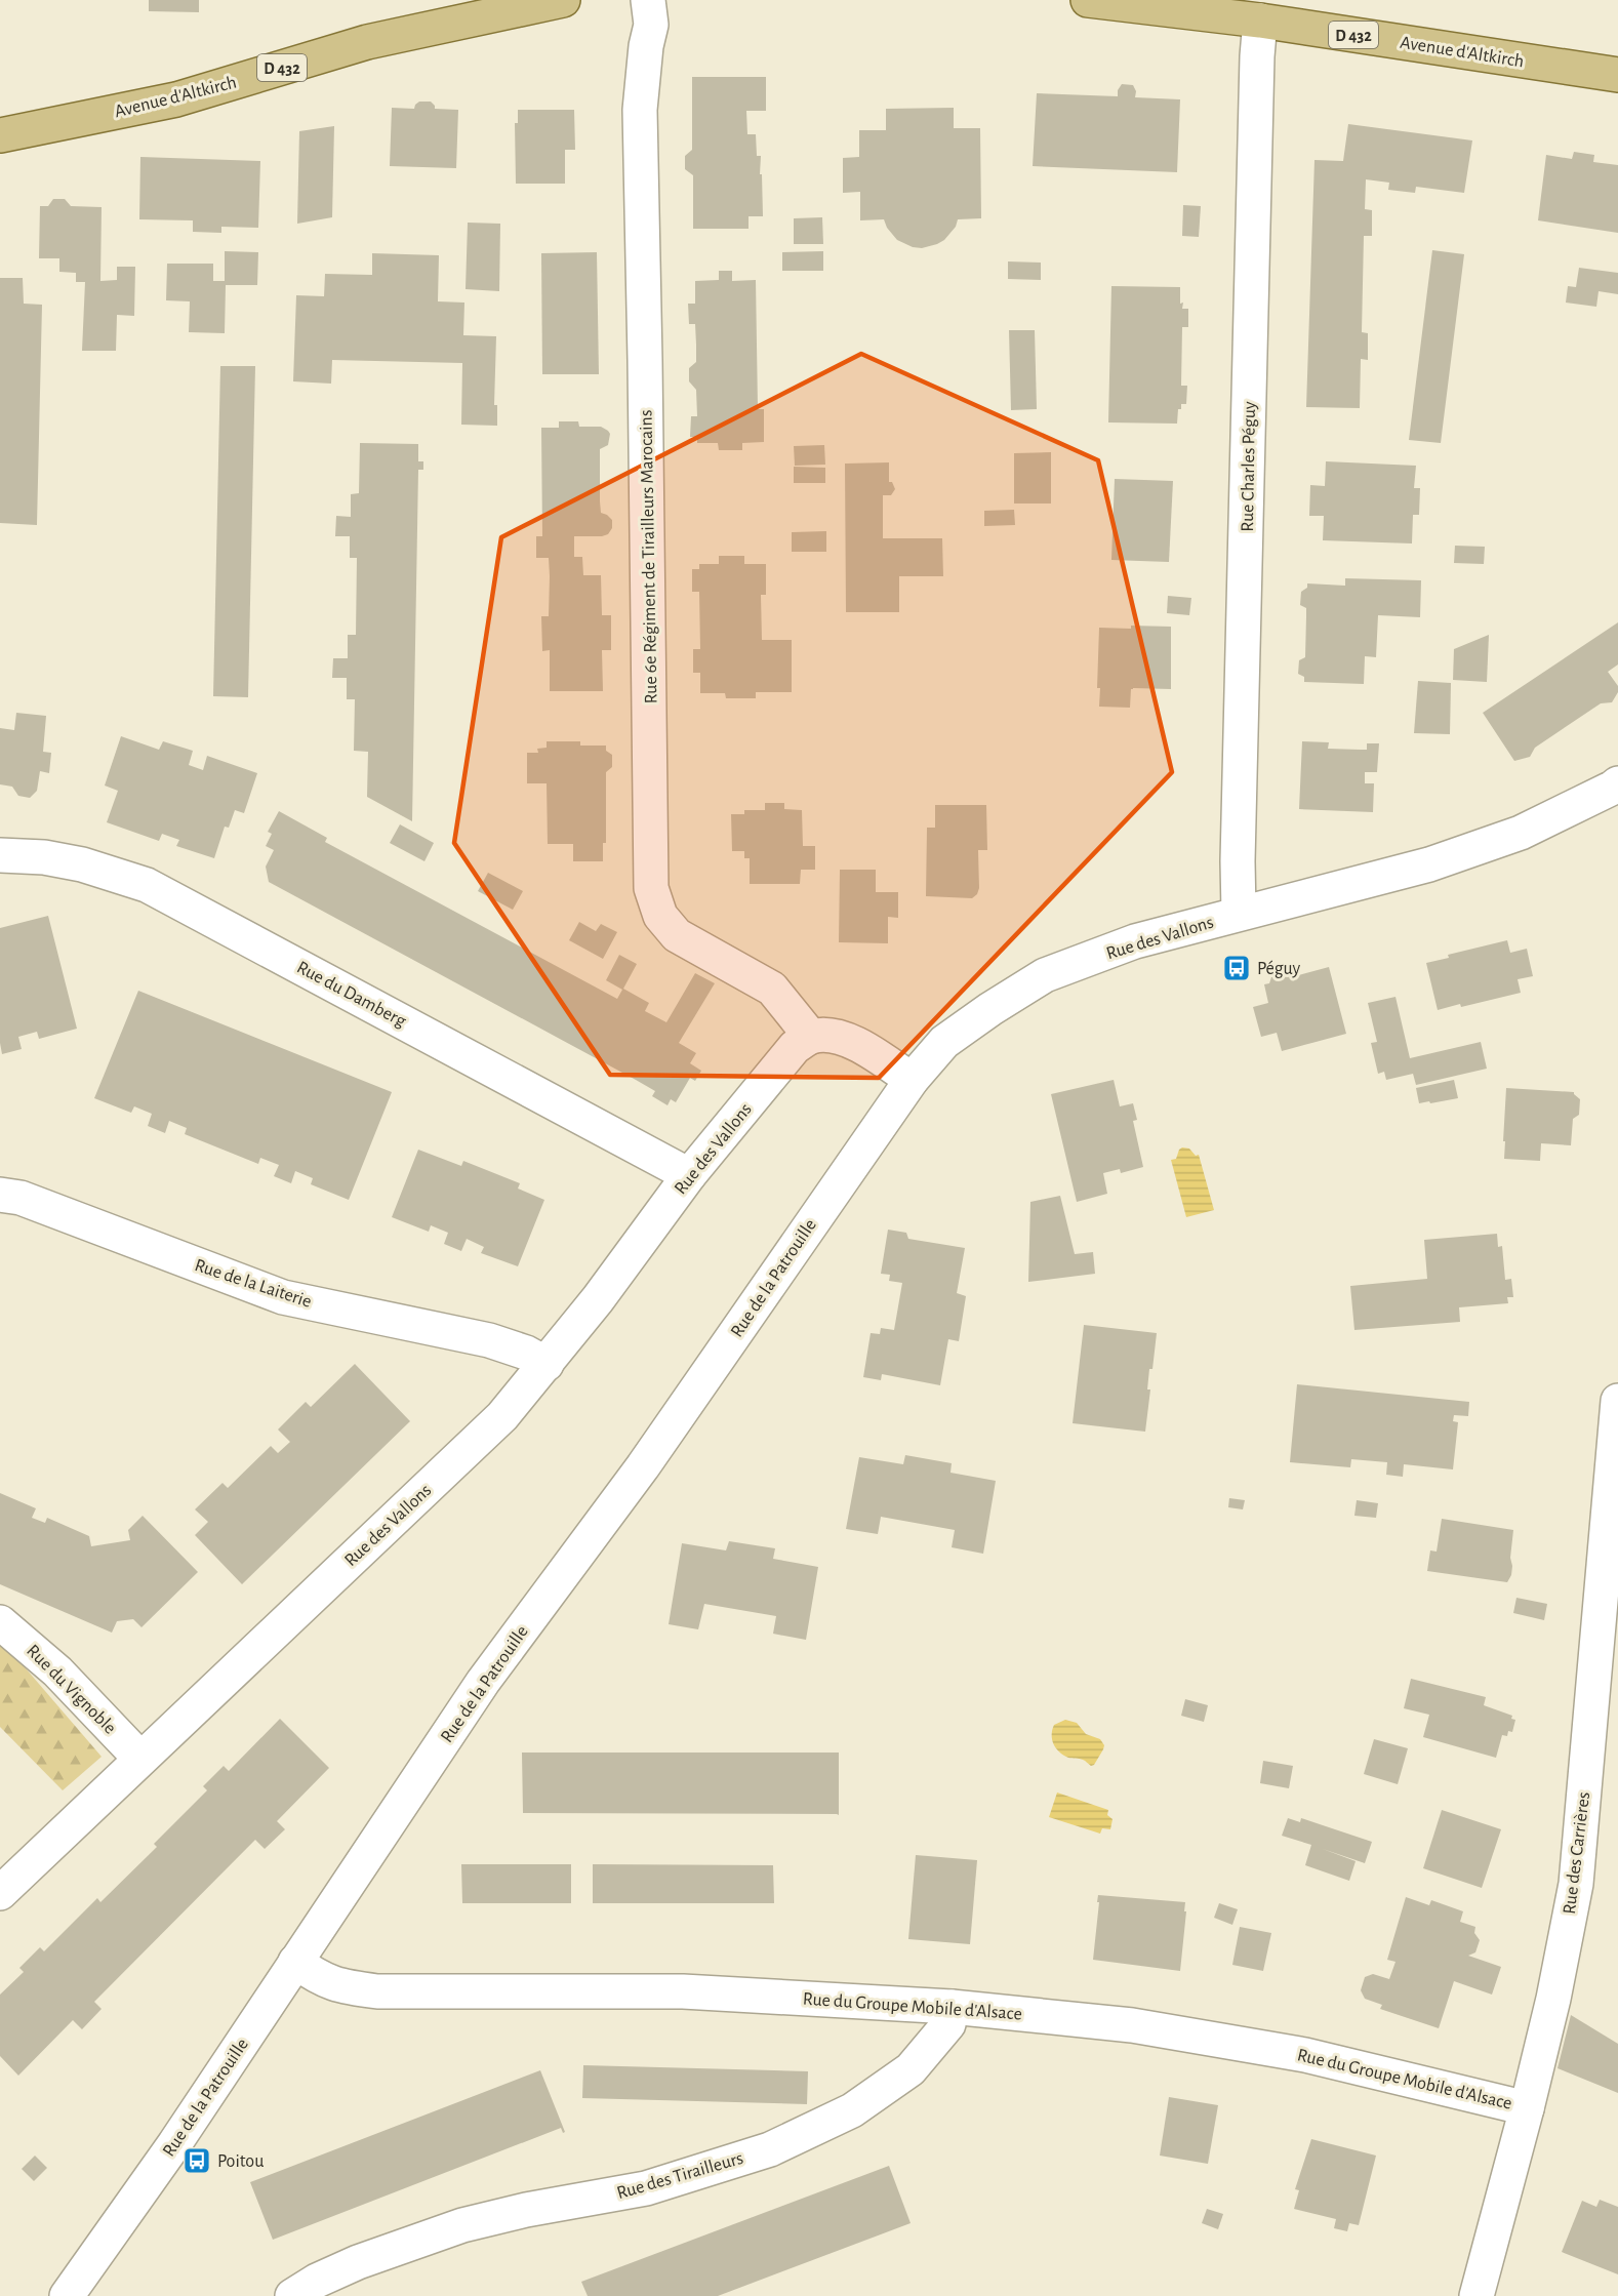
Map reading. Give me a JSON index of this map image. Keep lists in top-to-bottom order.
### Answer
{
  "streets": {
    "main road": ["D 432", "Avenue d'Altkirch"],
    "street": [
      "Rue Charles Péguy",
      "Rue 6e Régiment de Tirailleurs Marocains",
      "Rue des Vallons",
      "Rue du Damberg",
      "Rue de la Patrouille",
      "Rue de la Laiterie",
      "Rue du Vignoble",
      "Rue des Carrières",
      "Rue du Groupe Mobile d'Alsace",
      "Rue des Tirailleurs"
    ]
  },
  "crossings": [
    ["Avenue d'Altkirch", "Rue Charles Péguy"],
    ["Rue Charles Péguy", "Rue des Vallons"],
    ["Rue 6e Régiment de Tirailleurs Marocains", "Rue des Vallons"],
    ["Rue des Vallons", "Rue du Damberg"],
    ["Rue des Vallons", "Rue de la Patrouille"],
    ["Rue des Vallons", "Rue de la Laiterie"],
    ["Rue des Vallons", "Rue du Vignoble"],
    ["Rue de la Patrouille", "Rue du Groupe Mobile d'Alsace"],
    ["Rue des Carrières", "Rue du Groupe Mobile d'Alsace"],
    ["Rue du Groupe Mobile d'Alsace", "Rue des Tirailleurs"]
  ],
  "places": {
    "bus stop": ["Péguy", "Poitou"]
  }
}
